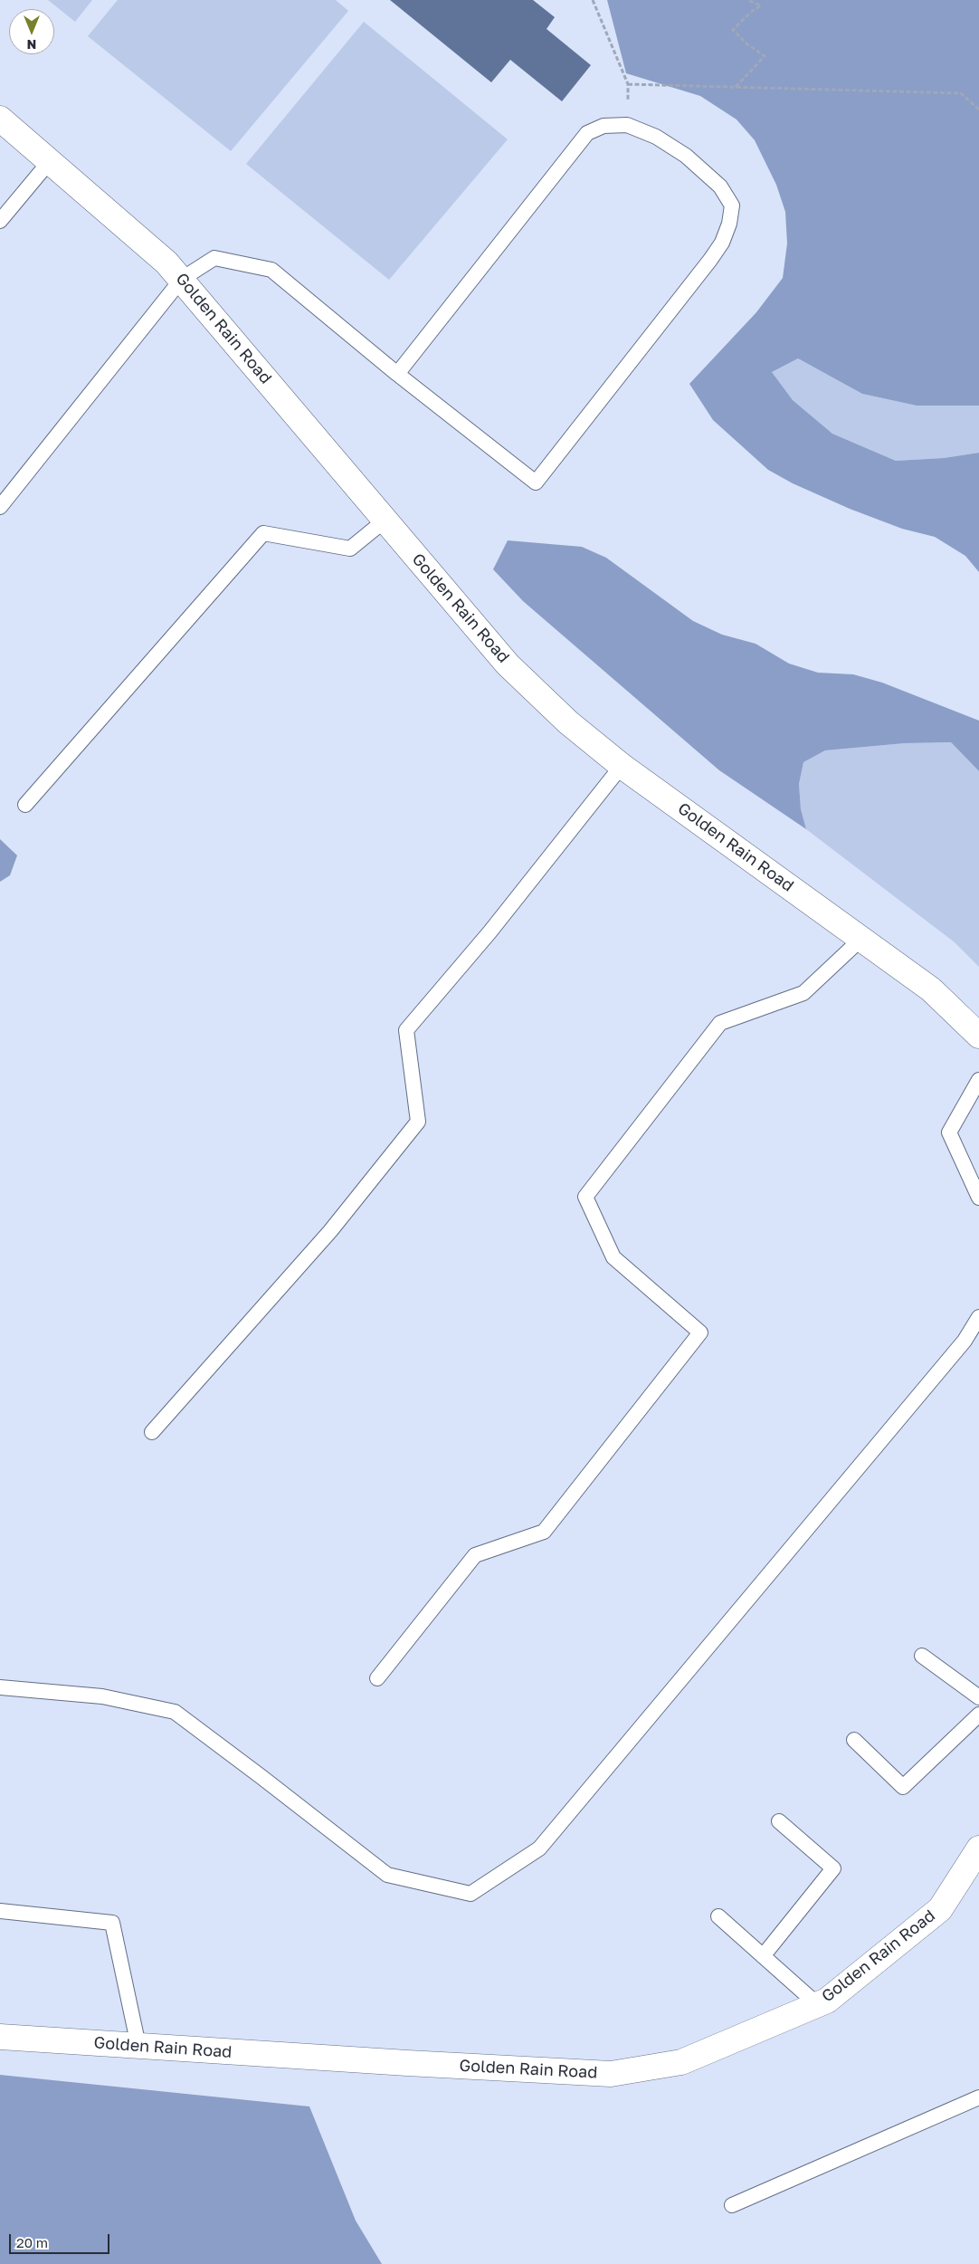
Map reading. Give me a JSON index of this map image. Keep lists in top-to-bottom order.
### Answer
{
  "streets": {
    "street": ["Golden Rain Road"]
  },
  "scale_bar": "20 m",
  "north": "bottom"
}
